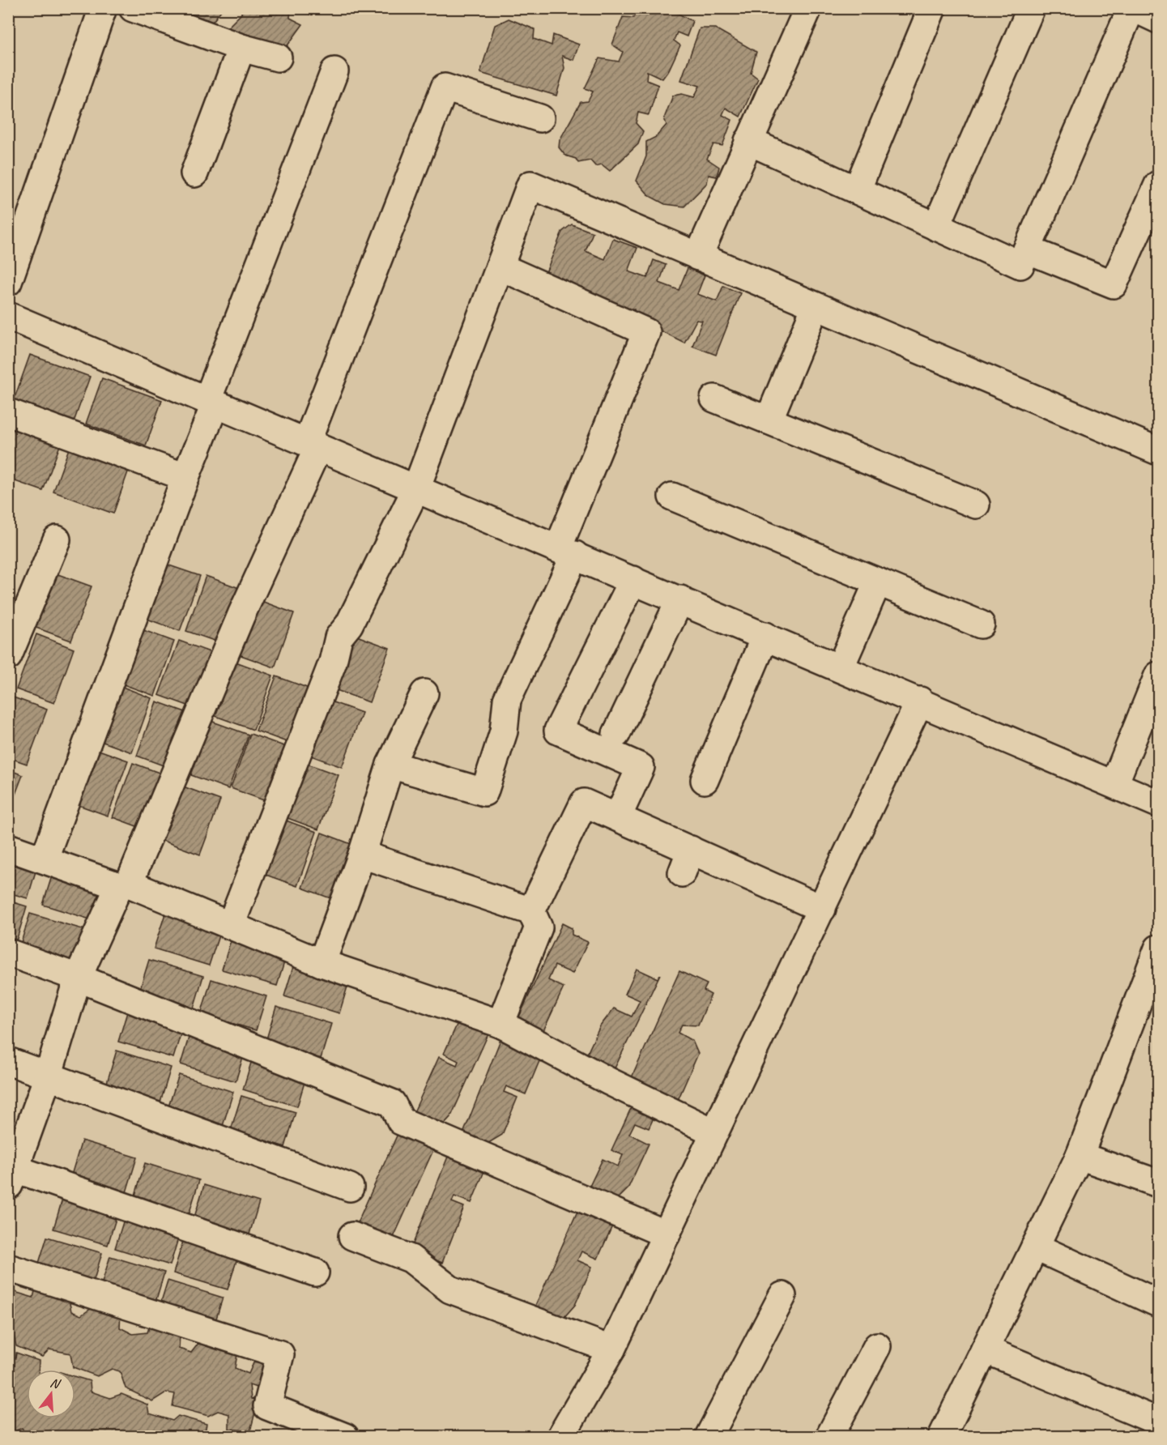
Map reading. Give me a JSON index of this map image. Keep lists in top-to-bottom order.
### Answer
{
  "north": "top"
}
